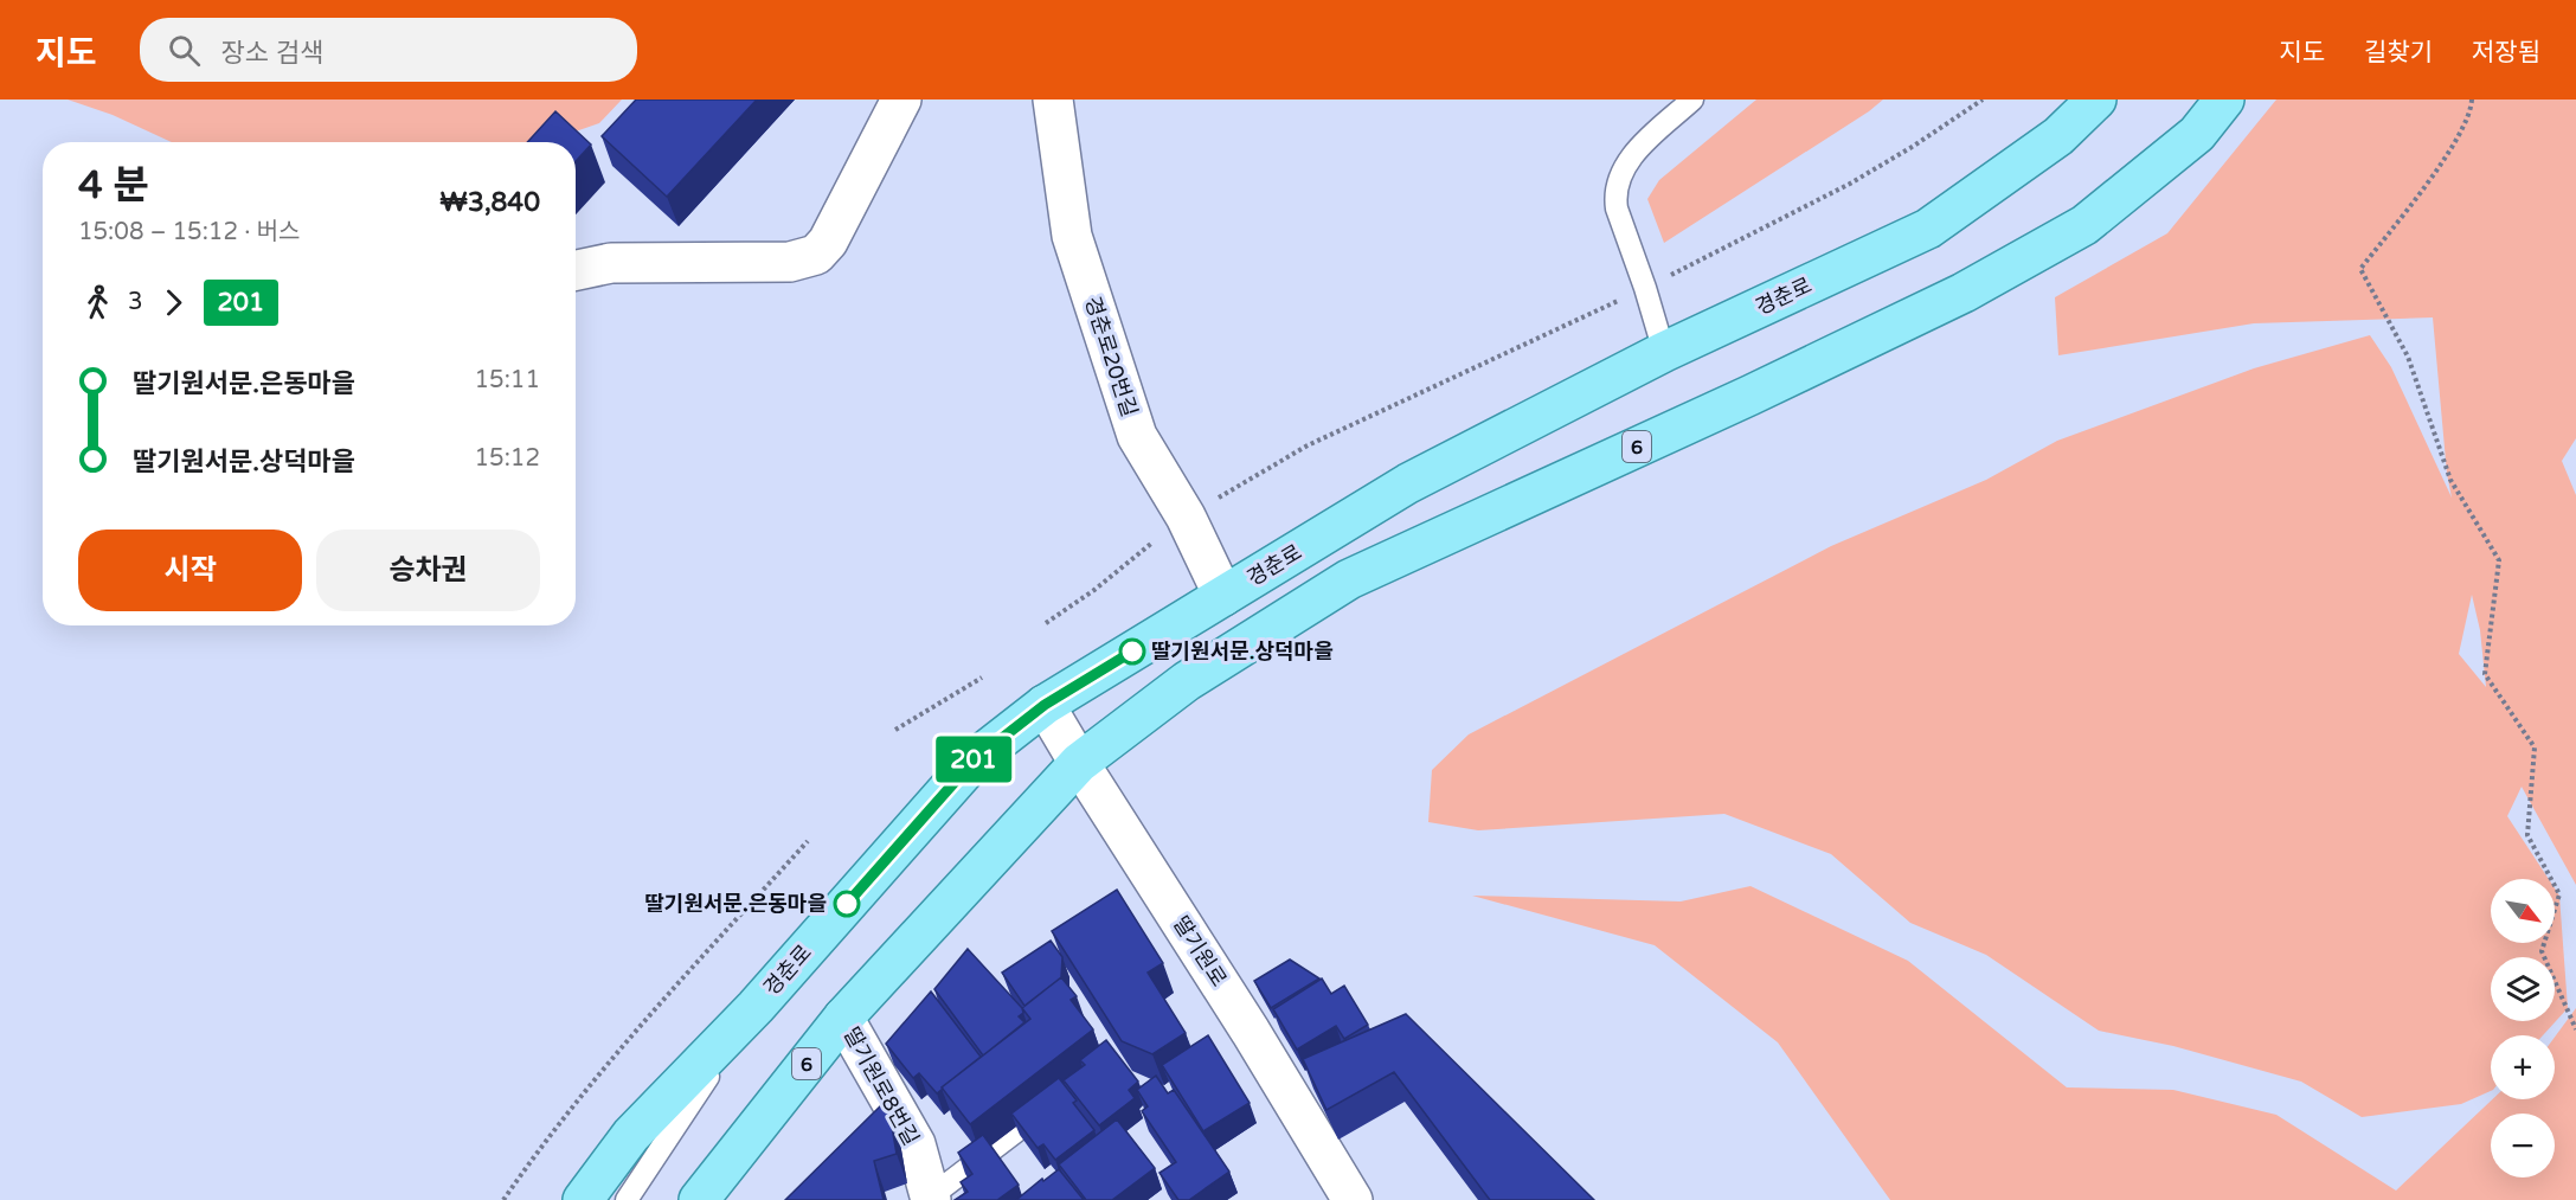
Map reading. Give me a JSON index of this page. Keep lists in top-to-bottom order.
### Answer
{
  "streets": {
    "main road": ["경춘로", "6"],
    "street": ["경춘로20번길", "딸기원로", "딸기원로8번길"]
  },
  "crossings": [
    ["경춘로", "경춘로20번길"],
    ["경춘로", "딸기원로"],
    ["6", "딸기원로"],
    ["6", "딸기원로8번길"]
  ],
  "places": ["딸기원서문.상덕마을", "딸기원서문.은동마을"],
  "lines": ["bus line 201"],
  "north": "bottom right",
  "page": {
    "header": "지도",
    "search": "장소 검색",
    "nav": ["지도", "길찾기", "저장됨"],
    "on_map": "201",
    "heading": ["4 분", "15:08 – 15:12 · 버스", "₩3,840"],
    "legs": ["3", "201"],
    "list": [
      {
        "name": "딸기원서문.은동마을",
        "value": "15:11"
      },
      {
        "name": "딸기원서문.상덕마을",
        "value": "15:12"
      }
    ],
    "buttons": ["시작", "승차권"],
    "map_buttons": ["+", "−"]
  }
}
